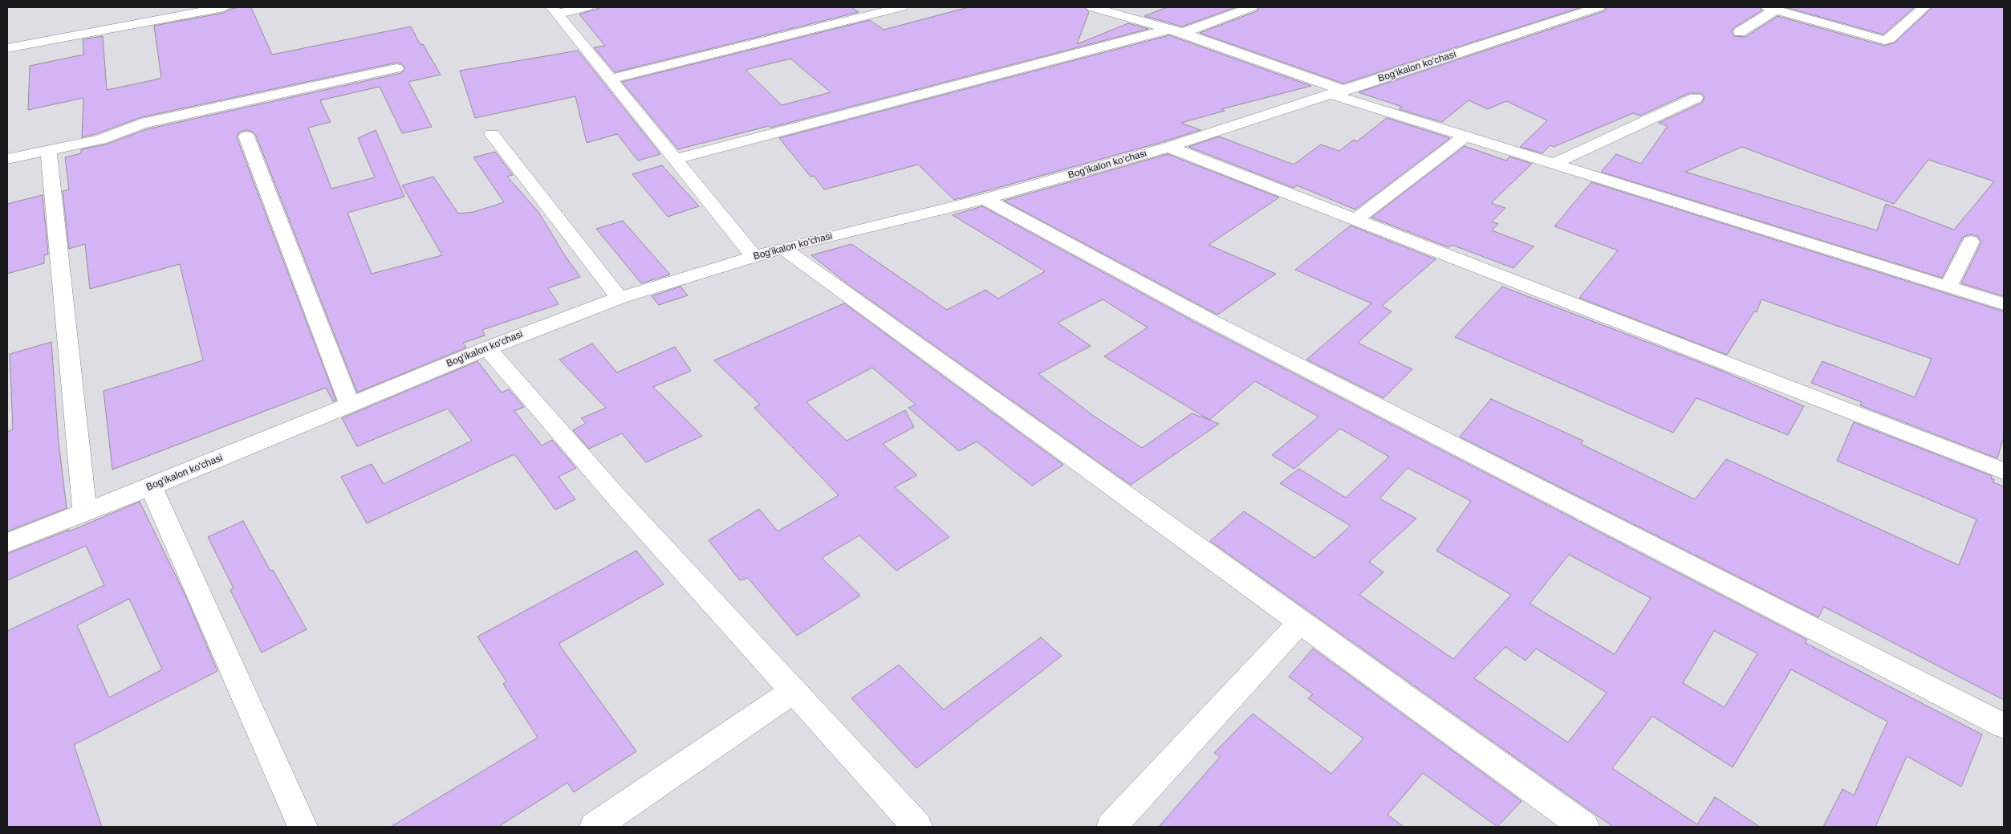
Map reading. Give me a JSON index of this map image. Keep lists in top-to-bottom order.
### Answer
{
  "streets": {
    "street": ["Bog'ikalon ko'chasi"]
  }
}
